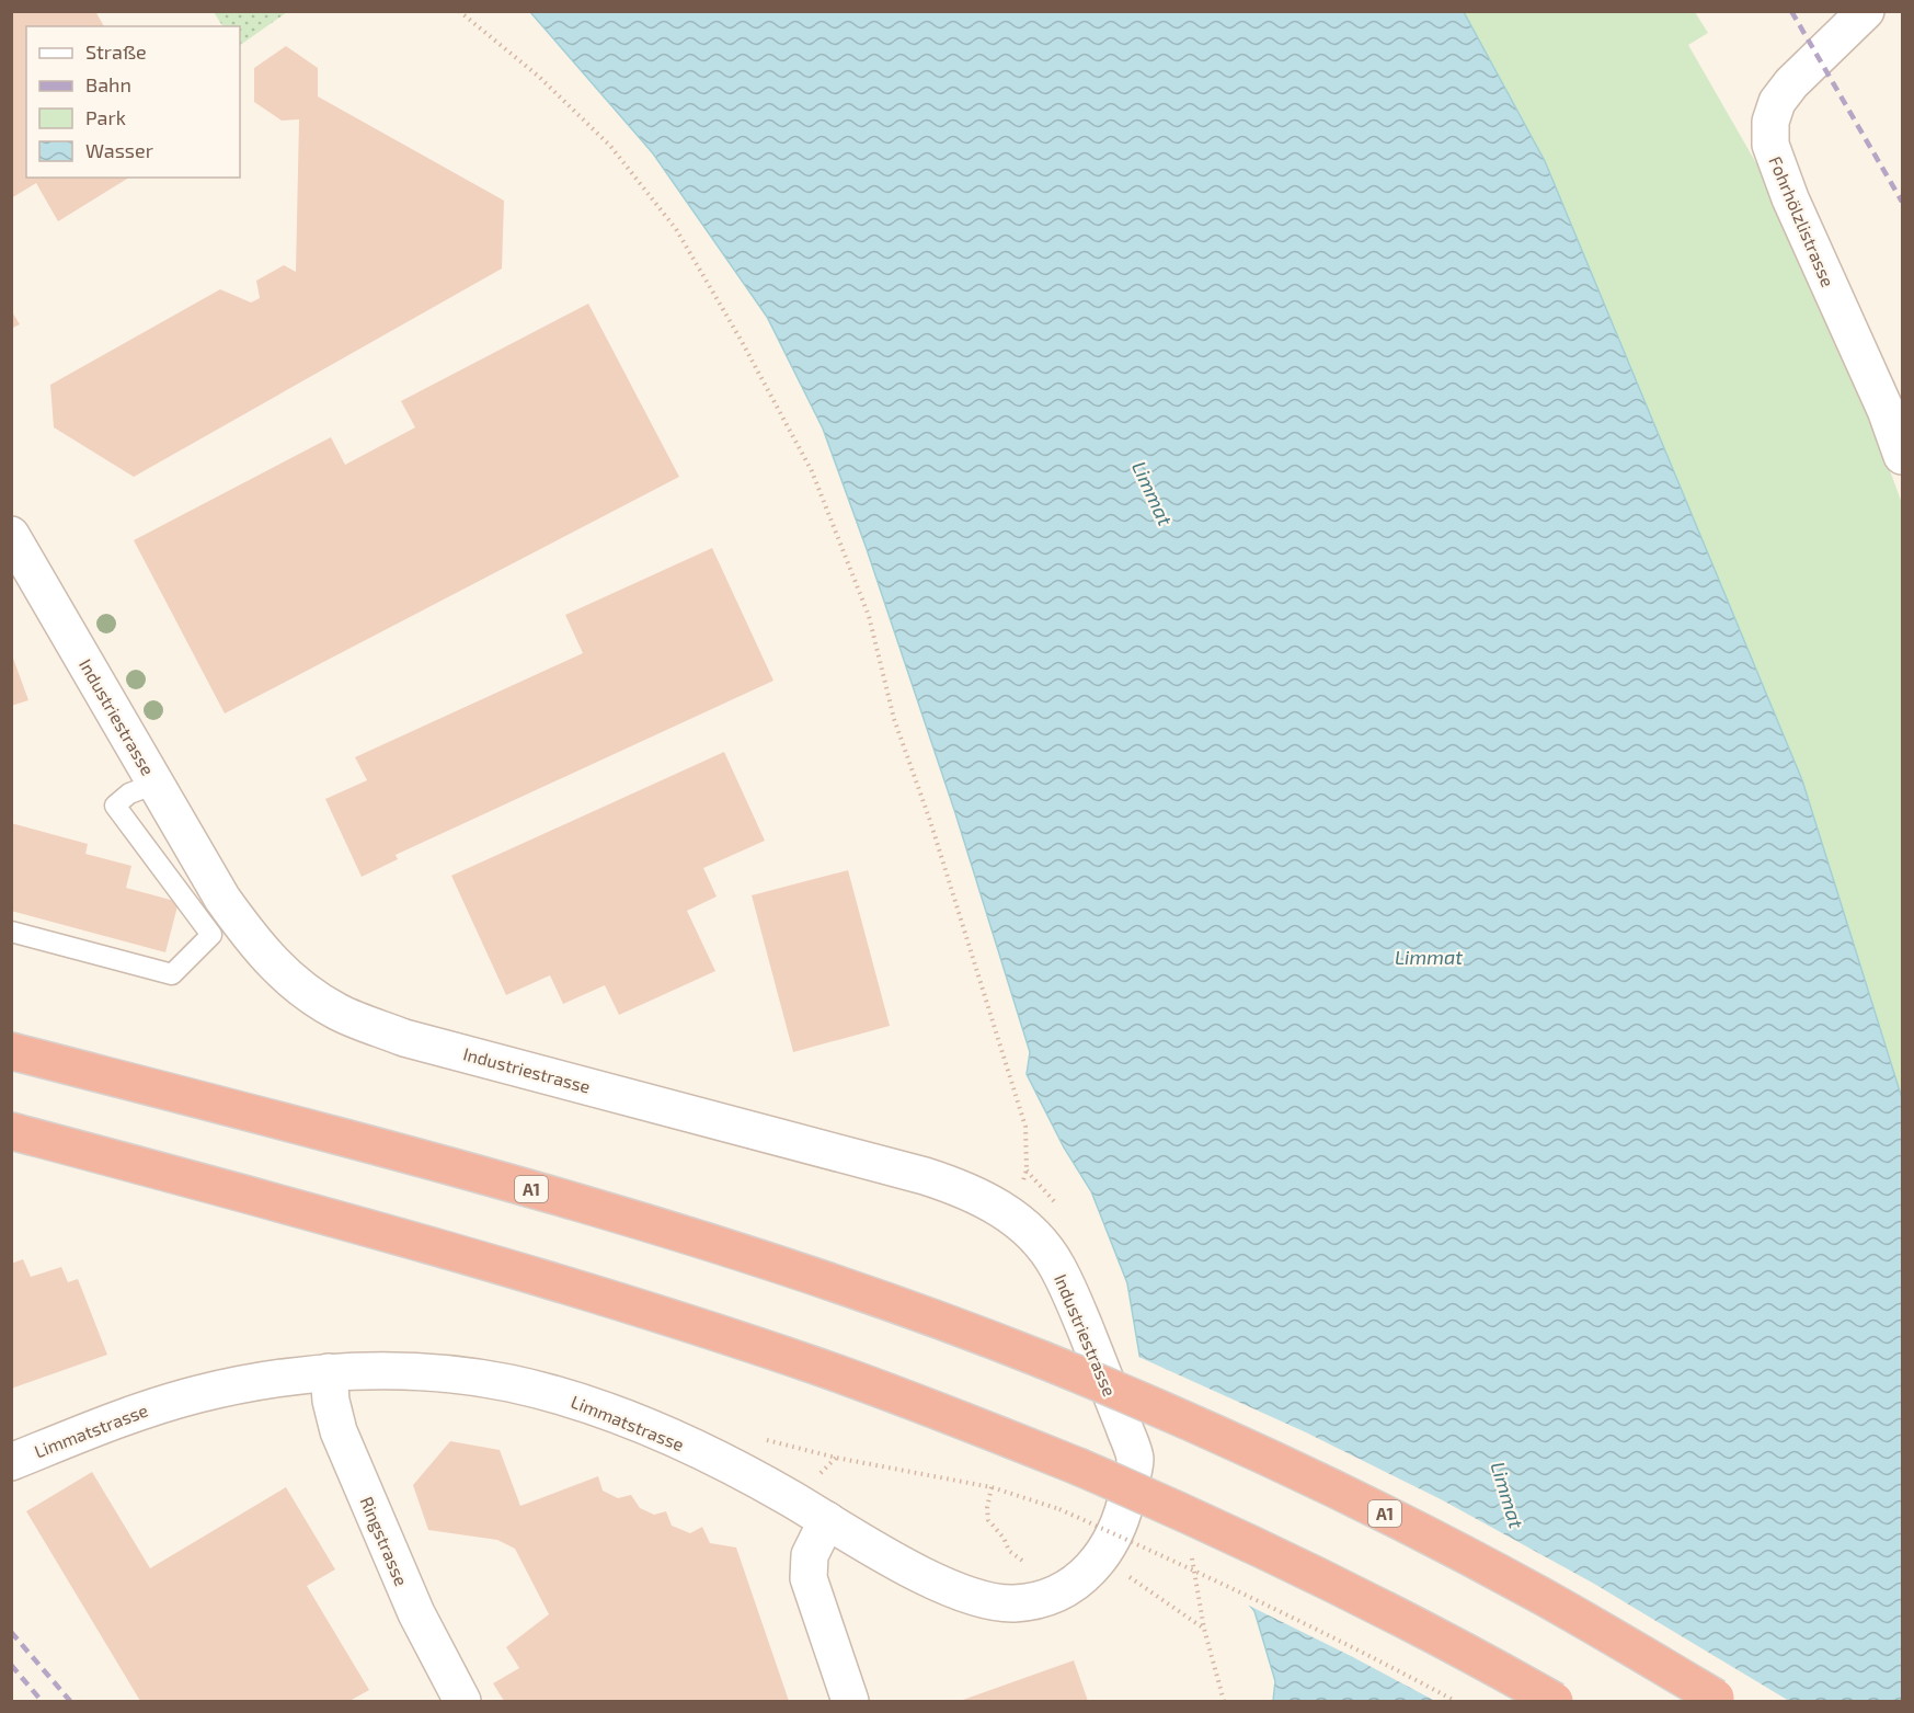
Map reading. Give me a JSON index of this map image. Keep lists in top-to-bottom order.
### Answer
{
  "streets": {
    "highway": ["A1"],
    "street": [
      "Fohrhölzlistrasse",
      "Industriestrasse",
      "Limmatstrasse",
      "Ringstrasse"
    ]
  },
  "crossings": [
    ["Industriestrasse", "Limmatstrasse"],
    ["Limmatstrasse", "Ringstrasse"]
  ],
  "water": ["Limmat"],
  "legend": [
    "Straße",
    "Bahn",
    "Park",
    "Wasser"
  ]
}
